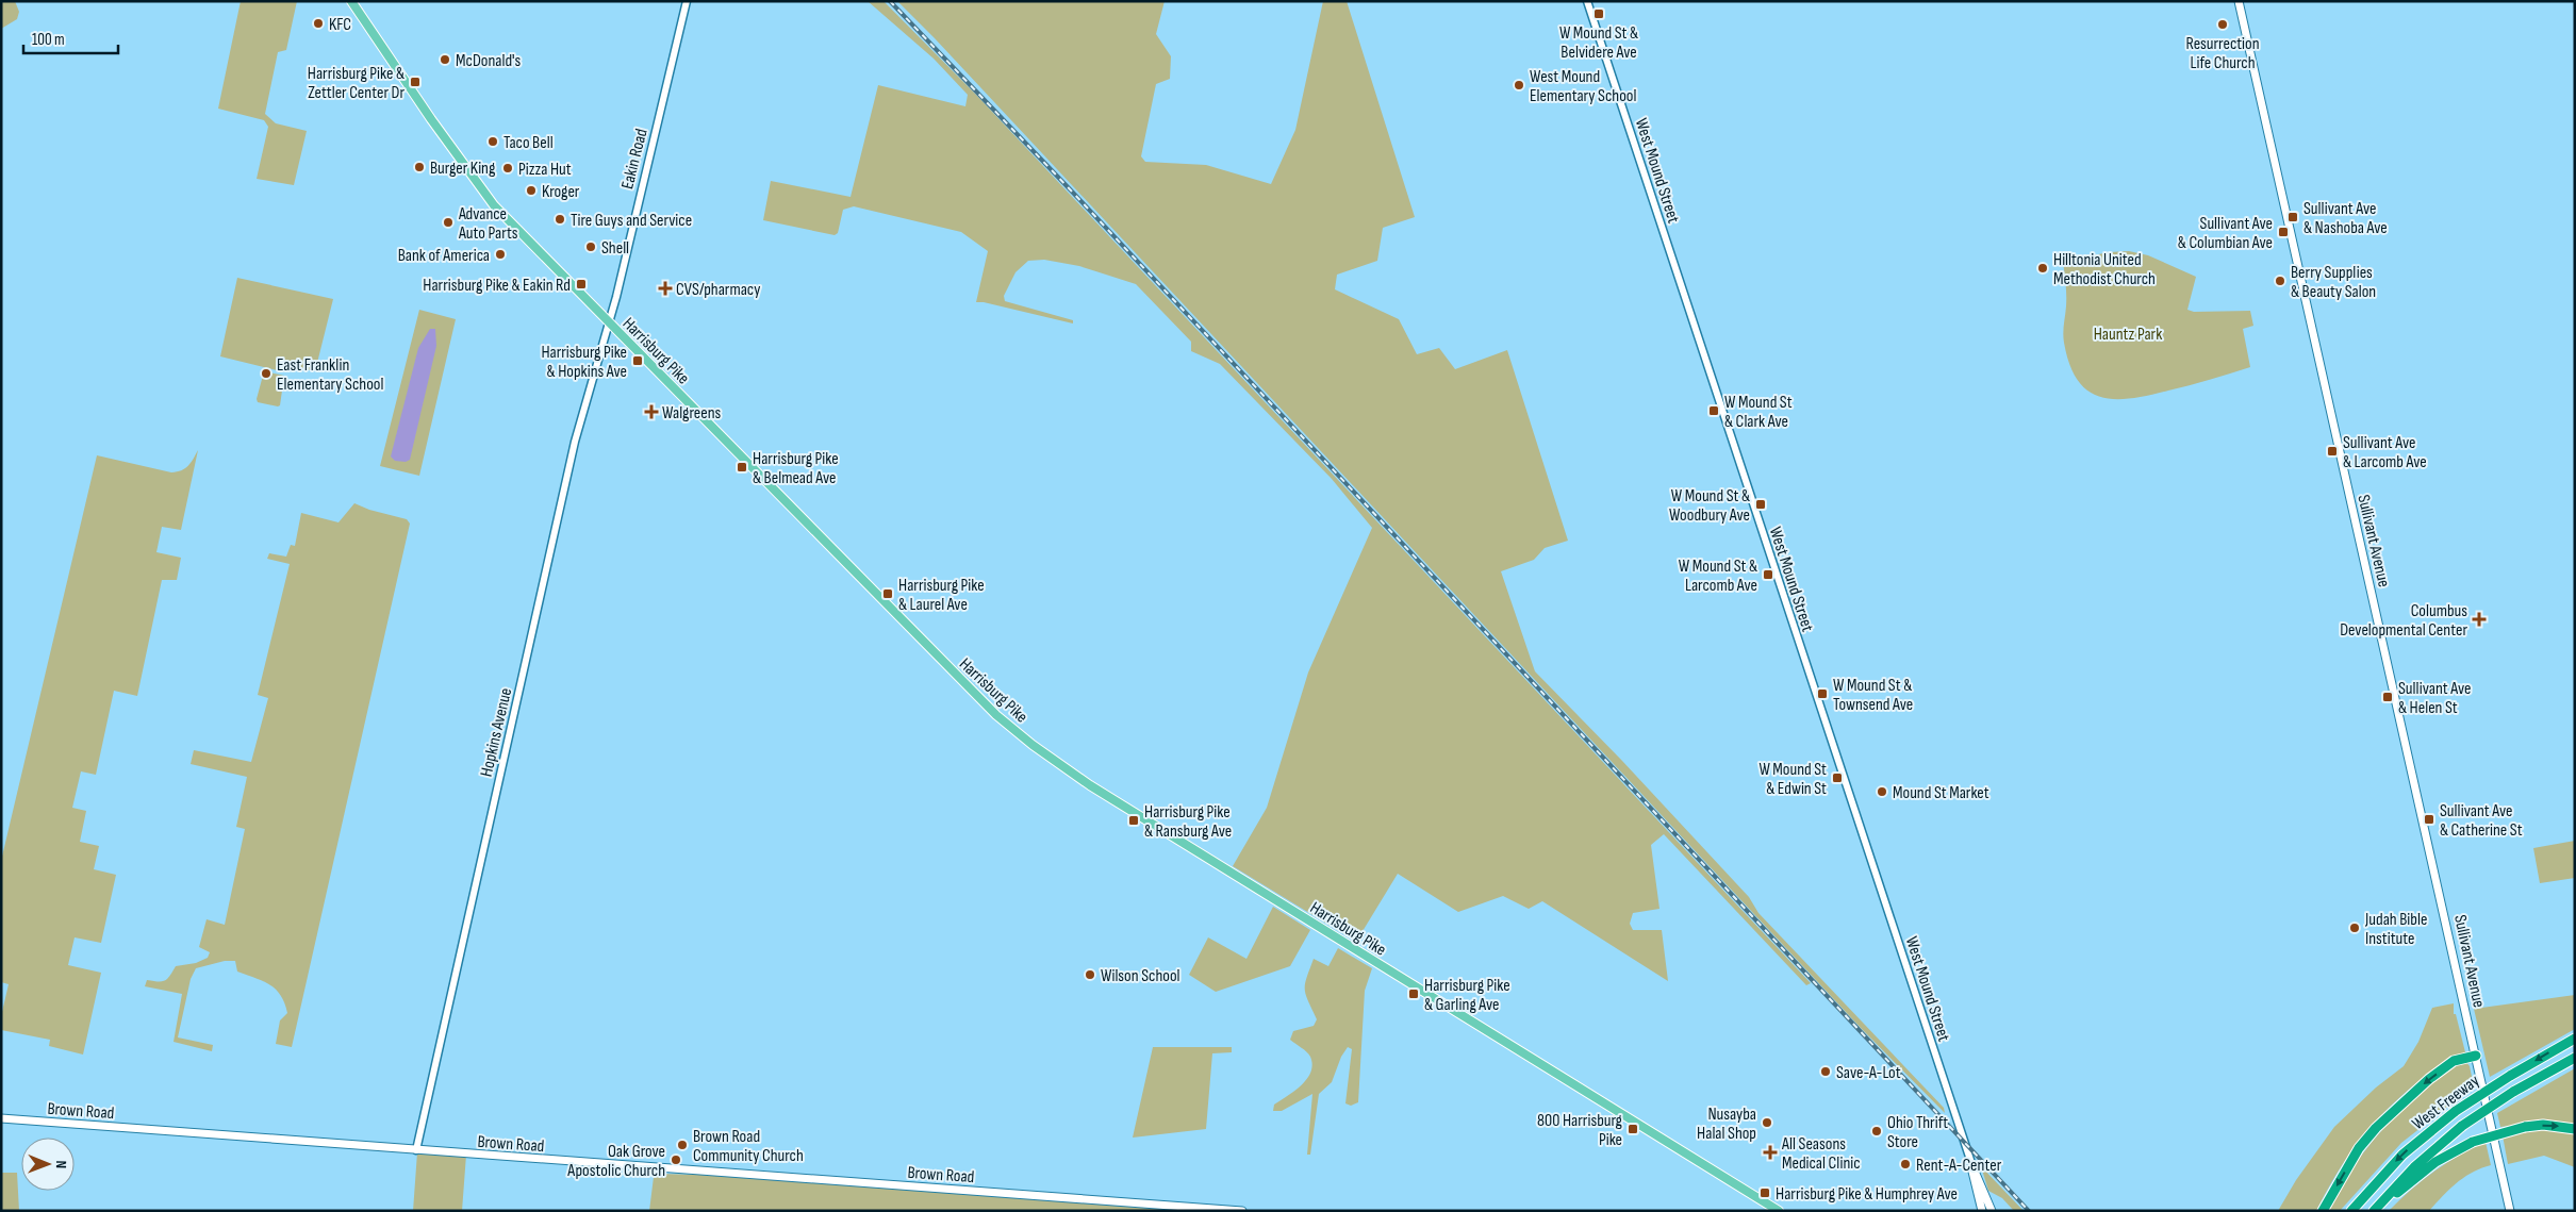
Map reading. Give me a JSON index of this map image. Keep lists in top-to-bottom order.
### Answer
{
  "streets": {
    "highway": ["West Freeway"],
    "main road": [
      "West Mound Street",
      "Harrisburg Pike",
      "Sullivant Avenue",
      "Brown Road"
    ],
    "street": ["Eakin Road", "Hopkins Avenue"]
  },
  "crossings": [
    ["Eakin Road", "Harrisburg Pike"],
    ["Eakin Road", "Hopkins Avenue"],
    ["Harrisburg Pike", "Hopkins Avenue"],
    ["Hopkins Avenue", "Brown Road"]
  ],
  "parks": ["Hauntz Park"],
  "places": {
    "transit": [
      "W Mound St & Belvidere Ave",
      "Harrisburg Pike & Zettler Center Dr",
      "Sullivant Ave & Nashoba Ave",
      "Sullivant Ave & Columbian Ave",
      "Harrisburg Pike & Eakin Rd",
      "Harrisburg Pike & Hopkins Ave",
      "W Mound St & Clark Ave",
      "Sullivant Ave & Larcomb Ave",
      "Harrisburg Pike & Belmead Ave",
      "W Mound St & Woodbury Ave",
      "W Mound St & Larcomb Ave",
      "Harrisburg Pike & Laurel Ave",
      "W Mound St & Townsend Ave",
      "Sullivant Ave & Helen St",
      "W Mound St & Edwin St",
      "Sullivant Ave & Catherine St",
      "Harrisburg Pike & Ransburg Ave",
      "Harrisburg Pike & Garling Ave",
      "800 Harrisburg Pike",
      "Harrisburg Pike & Humphrey Ave"
    ],
    "other": [
      "KFC",
      "Resurrection Life Church",
      "McDonald's",
      "West Mound Elementary School",
      "Taco Bell",
      "Burger King",
      "Pizza Hut",
      "Kroger",
      "Tire Guys and Service",
      "Advance Auto Parts",
      "Shell",
      "Bank of America",
      "Hilltonia United Methodist Church",
      "Berry Supplies & Beauty Salon",
      "East Franklin Elementary School",
      "Mound St Market",
      "Judah Bible Institute",
      "Wilson School",
      "Save-A-Lot",
      "Nusayba Halal Shop",
      "Ohio Thrift Store",
      "Brown Road Community Church",
      "Oak Grove Apostolic Church",
      "Rent-A-Center"
    ],
    "health": [
      "CVS/pharmacy",
      "Walgreens",
      "Columbus Developmental Center",
      "All Seasons Medical Clinic"
    ]
  },
  "scale_bar": "100 m",
  "north": "right"
}
